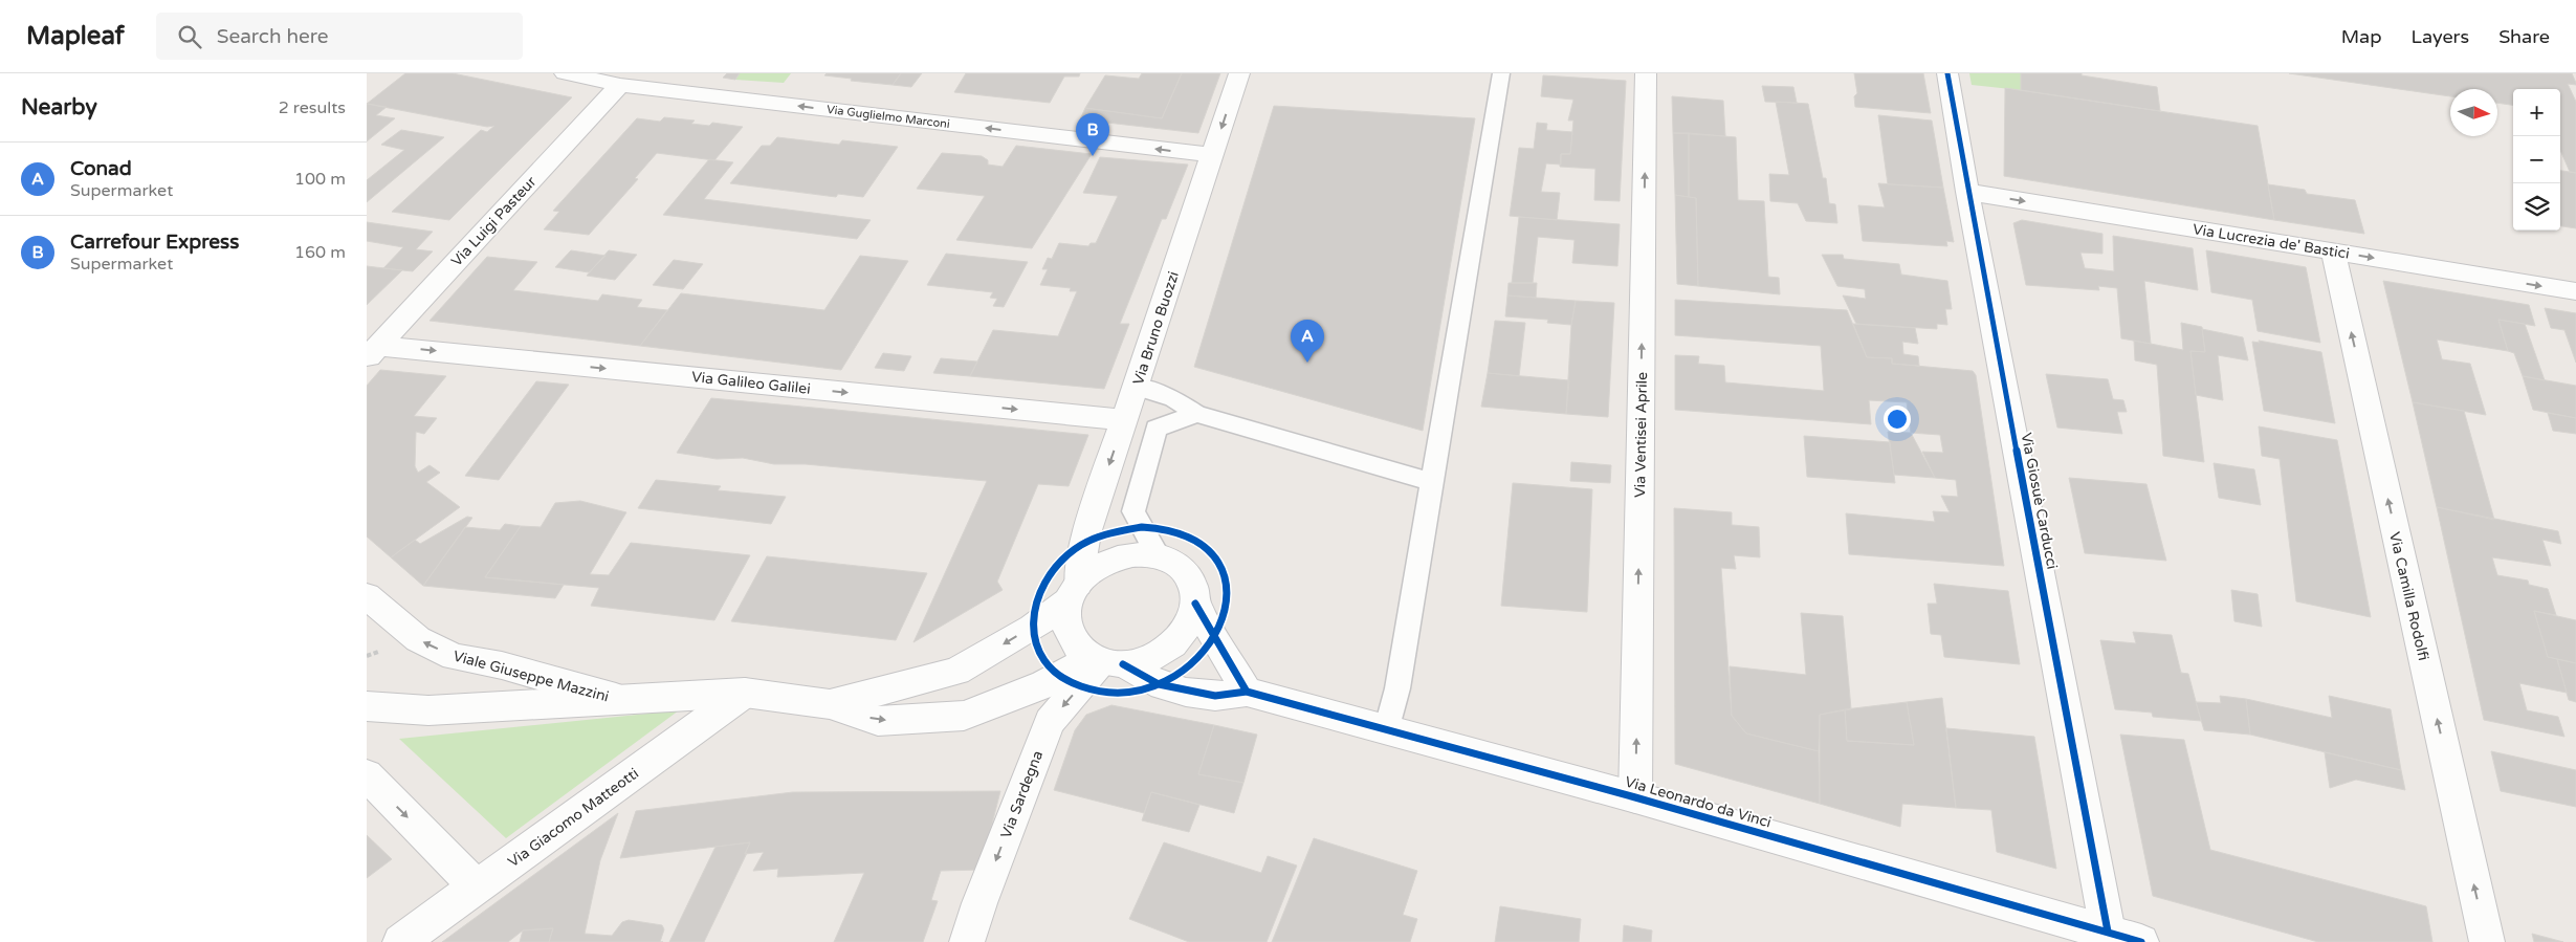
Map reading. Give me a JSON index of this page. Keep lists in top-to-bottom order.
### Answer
{
  "streets": {
    "street": [
      "Via Guglielmo Marconi",
      "Via Luigi Pasteur",
      "Via Lucrezia de' Bastici",
      "Via Bruno Buozzi",
      "Via Galileo Galilei",
      "Via Ventisei Aprile",
      "Via Giosuè Carducci",
      "Via Camilla Rodolfi",
      "Viale Giuseppe Mazzini",
      "Via Sardegna",
      "Via Leonardo da Vinci",
      "Via Giacomo Matteotti"
    ]
  },
  "crossings": [
    ["Via Guglielmo Marconi", "Via Luigi Pasteur"],
    ["Via Guglielmo Marconi", "Via Bruno Buozzi"],
    ["Via Luigi Pasteur", "Via Galileo Galilei"],
    ["Via Lucrezia de' Bastici", "Via Giosuè Carducci"],
    ["Via Lucrezia de' Bastici", "Via Camilla Rodolfi"],
    ["Via Bruno Buozzi", "Via Galileo Galilei"],
    ["Via Bruno Buozzi", "Viale Giuseppe Mazzini"],
    ["Via Bruno Buozzi", "Via Sardegna"],
    ["Via Bruno Buozzi", "Via Leonardo da Vinci"],
    ["Via Ventisei Aprile", "Via Leonardo da Vinci"],
    ["Via Giosuè Carducci", "Via Leonardo da Vinci"],
    ["Viale Giuseppe Mazzini", "Via Sardegna"],
    ["Viale Giuseppe Mazzini", "Via Leonardo da Vinci"],
    ["Viale Giuseppe Mazzini", "Via Giacomo Matteotti"],
    ["Via Sardegna", "Via Leonardo da Vinci"]
  ],
  "one_way": [
    "Via Guglielmo Marconi",
    "Via Lucrezia de' Bastici",
    "Via Bruno Buozzi",
    "Via Galileo Galilei",
    "Via Ventisei Aprile",
    "Via Camilla Rodolfi",
    "Via Sardegna"
  ],
  "north": "right",
  "page": {
    "header": "Mapleaf",
    "search": "Search here",
    "nav": ["Map", "Layers", "Share"],
    "heading": ["Nearby", "2 results"],
    "map_buttons": ["+", "−"],
    "pins": ["B", "A"],
    "list": [
      {
        "mark": "A",
        "name": "Conad",
        "note": "Supermarket",
        "value": "100 m"
      },
      {
        "mark": "B",
        "name": "Carrefour Express",
        "note": "Supermarket",
        "value": "160 m"
      }
    ]
  }
}
